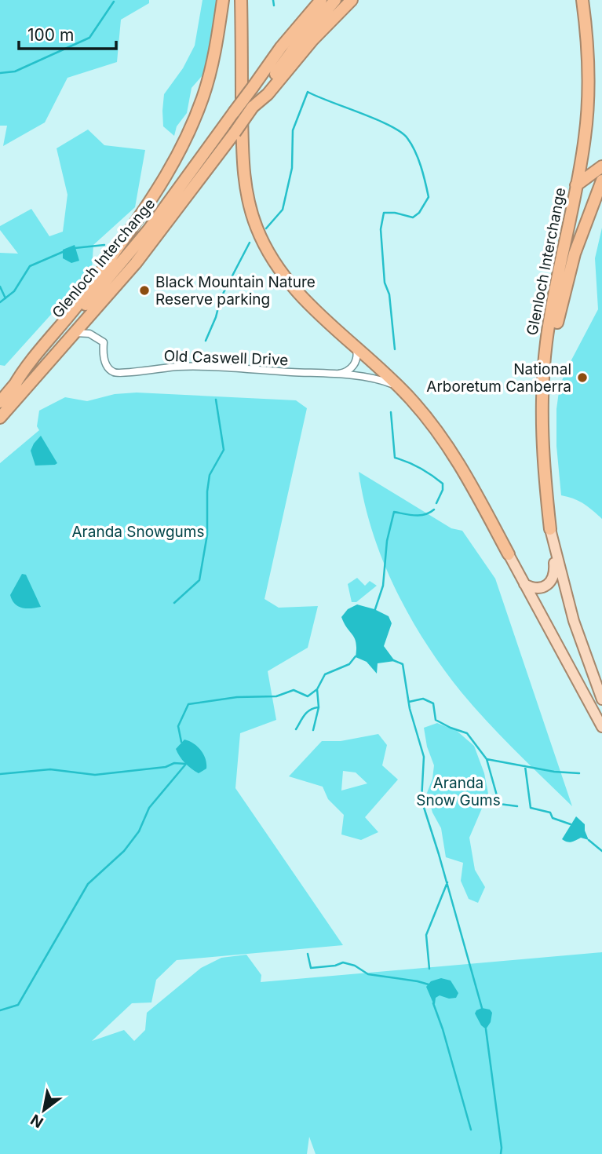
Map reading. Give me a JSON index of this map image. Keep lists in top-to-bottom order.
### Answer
{
  "streets": {
    "highway": ["Glenloch Interchange"],
    "street": ["Old Caswell Drive"]
  },
  "crossings": [
    ["Glenloch Interchange", "Old Caswell Drive"]
  ],
  "parks": ["Aranda Snowgums", "Aranda Snow Gums"],
  "places": ["Black Mountain Nature Reserve parking", "National Arboretum Canberra"],
  "scale_bar": "100 m",
  "north": "bottom left"
}
